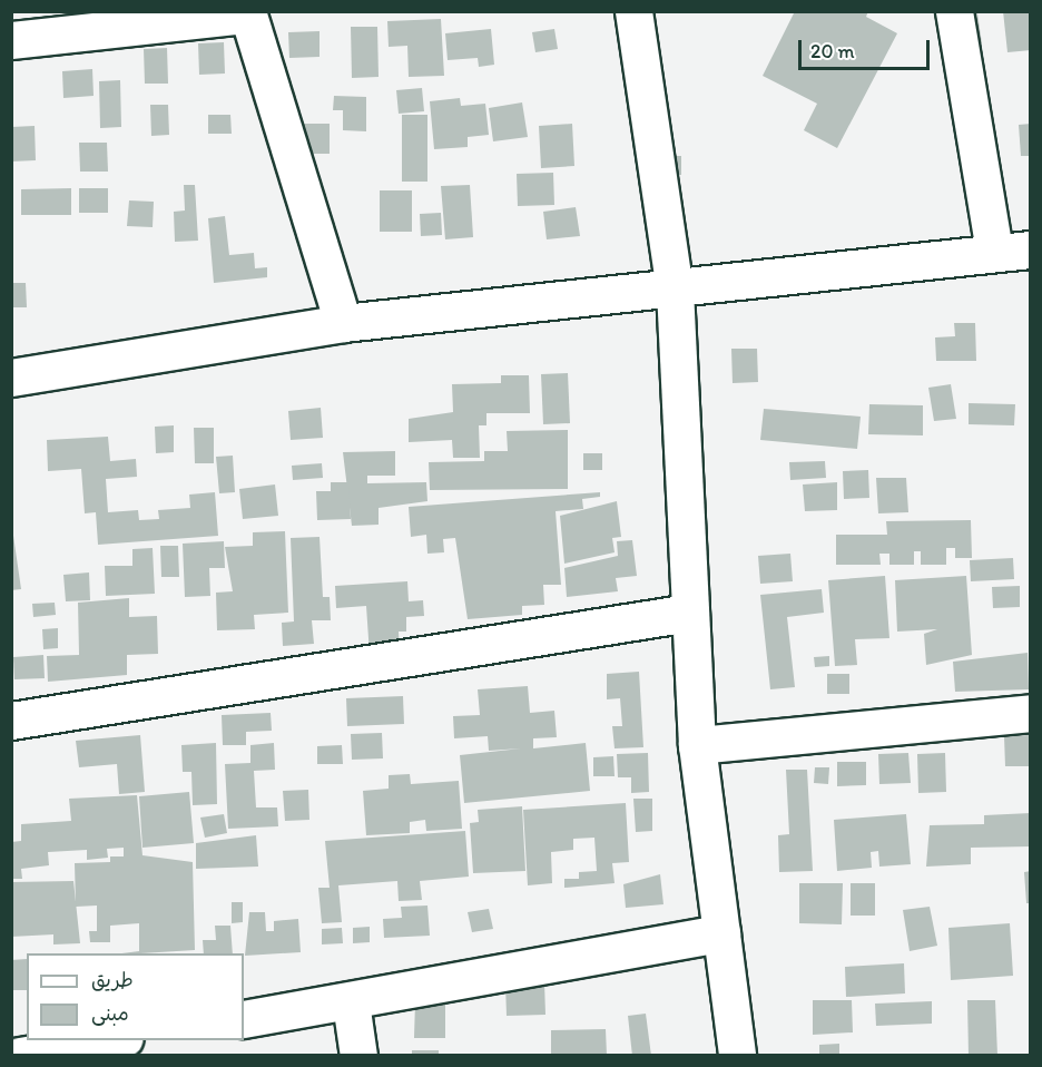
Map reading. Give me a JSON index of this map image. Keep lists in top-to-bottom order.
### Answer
{
  "legend": ["طريق", "مبنى"],
  "scale_bar": "20 m"
}
